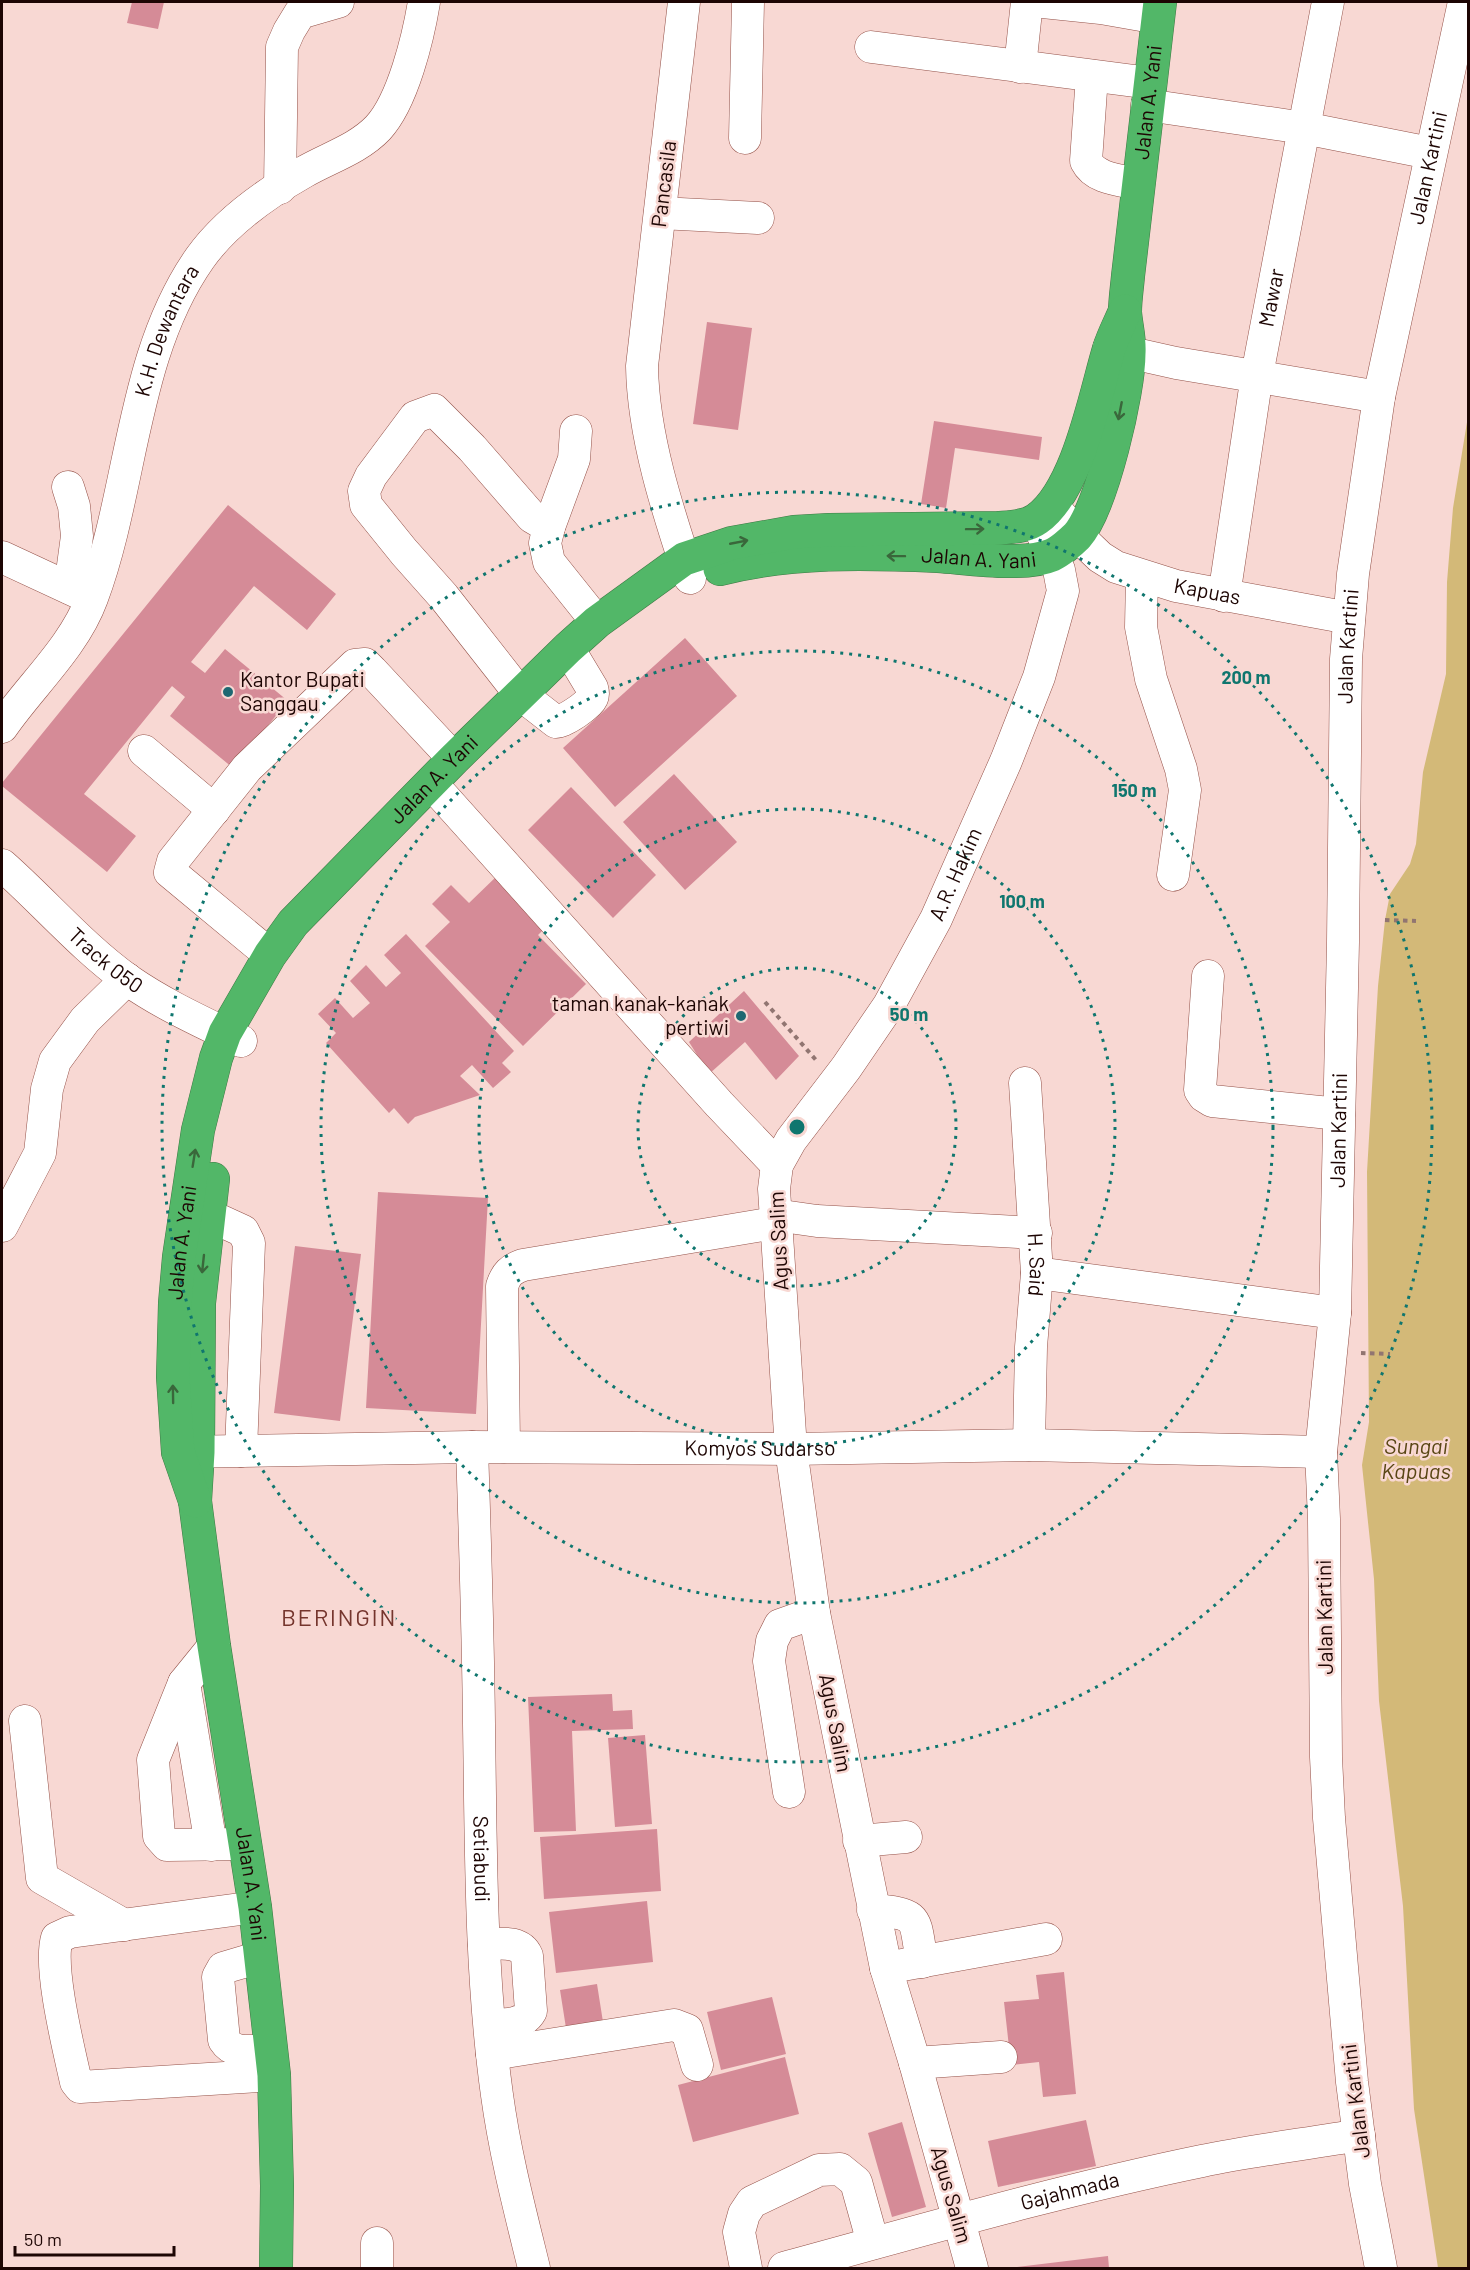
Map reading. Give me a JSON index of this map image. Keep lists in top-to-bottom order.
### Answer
{
  "streets": {
    "highway": ["Jalan A. Yani"],
    "street": [
      "Jalan Kartini",
      "Pancasila",
      "Mawar",
      "K.H. Dewantara",
      "Kapuas",
      "A.R. Hakim",
      "Track 050",
      "Agus Salim",
      "H. Said",
      "Komyos Sudarso",
      "Setiabudi",
      "Gajahmada"
    ]
  },
  "crossings": [
    ["Jalan A. Yani", "Pancasila"],
    ["Jalan A. Yani", "Kapuas"],
    ["Jalan A. Yani", "A.R. Hakim"],
    ["Jalan A. Yani", "Track 050"],
    ["Jalan A. Yani", "Komyos Sudarso"],
    ["Jalan Kartini", "Kapuas"],
    ["Jalan Kartini", "Komyos Sudarso"],
    ["Jalan Kartini", "Gajahmada"],
    ["Mawar", "Kapuas"],
    ["Kapuas", "A.R. Hakim"],
    ["A.R. Hakim", "Agus Salim"],
    ["Agus Salim", "Komyos Sudarso"],
    ["Agus Salim", "Gajahmada"],
    ["H. Said", "Komyos Sudarso"],
    ["Komyos Sudarso", "Setiabudi"]
  ],
  "districts": ["BERINGIN"],
  "water": ["Sungai Kapuas"],
  "places": ["Kantor Bupati Sanggau", "taman kanak-kanak pertiwi"],
  "scale_bar": "50 m",
  "rings": [
    "200 m",
    "150 m",
    "100 m",
    "50 m"
  ]
}
